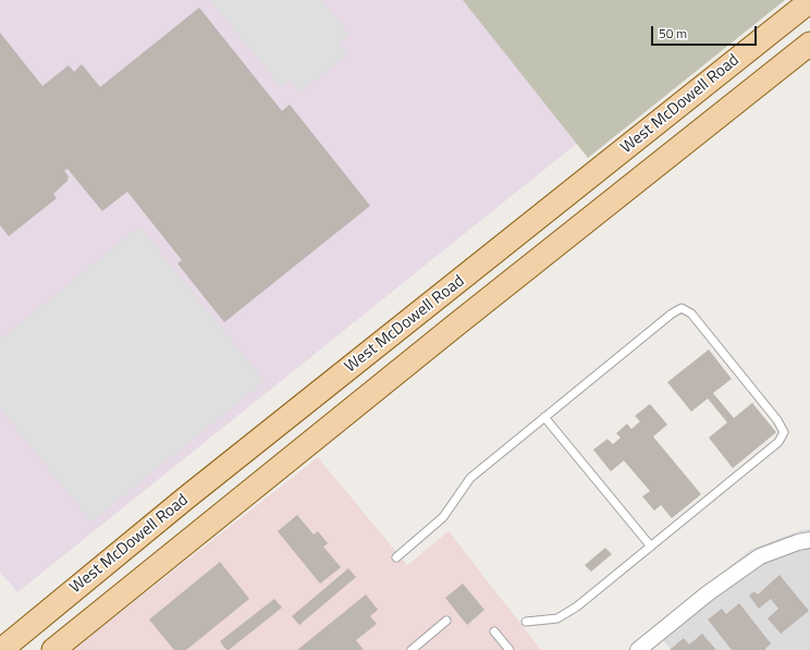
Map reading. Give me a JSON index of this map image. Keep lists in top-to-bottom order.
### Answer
{
  "streets": {
    "main road": ["West McDowell Road"]
  },
  "scale_bar": "50 m"
}
